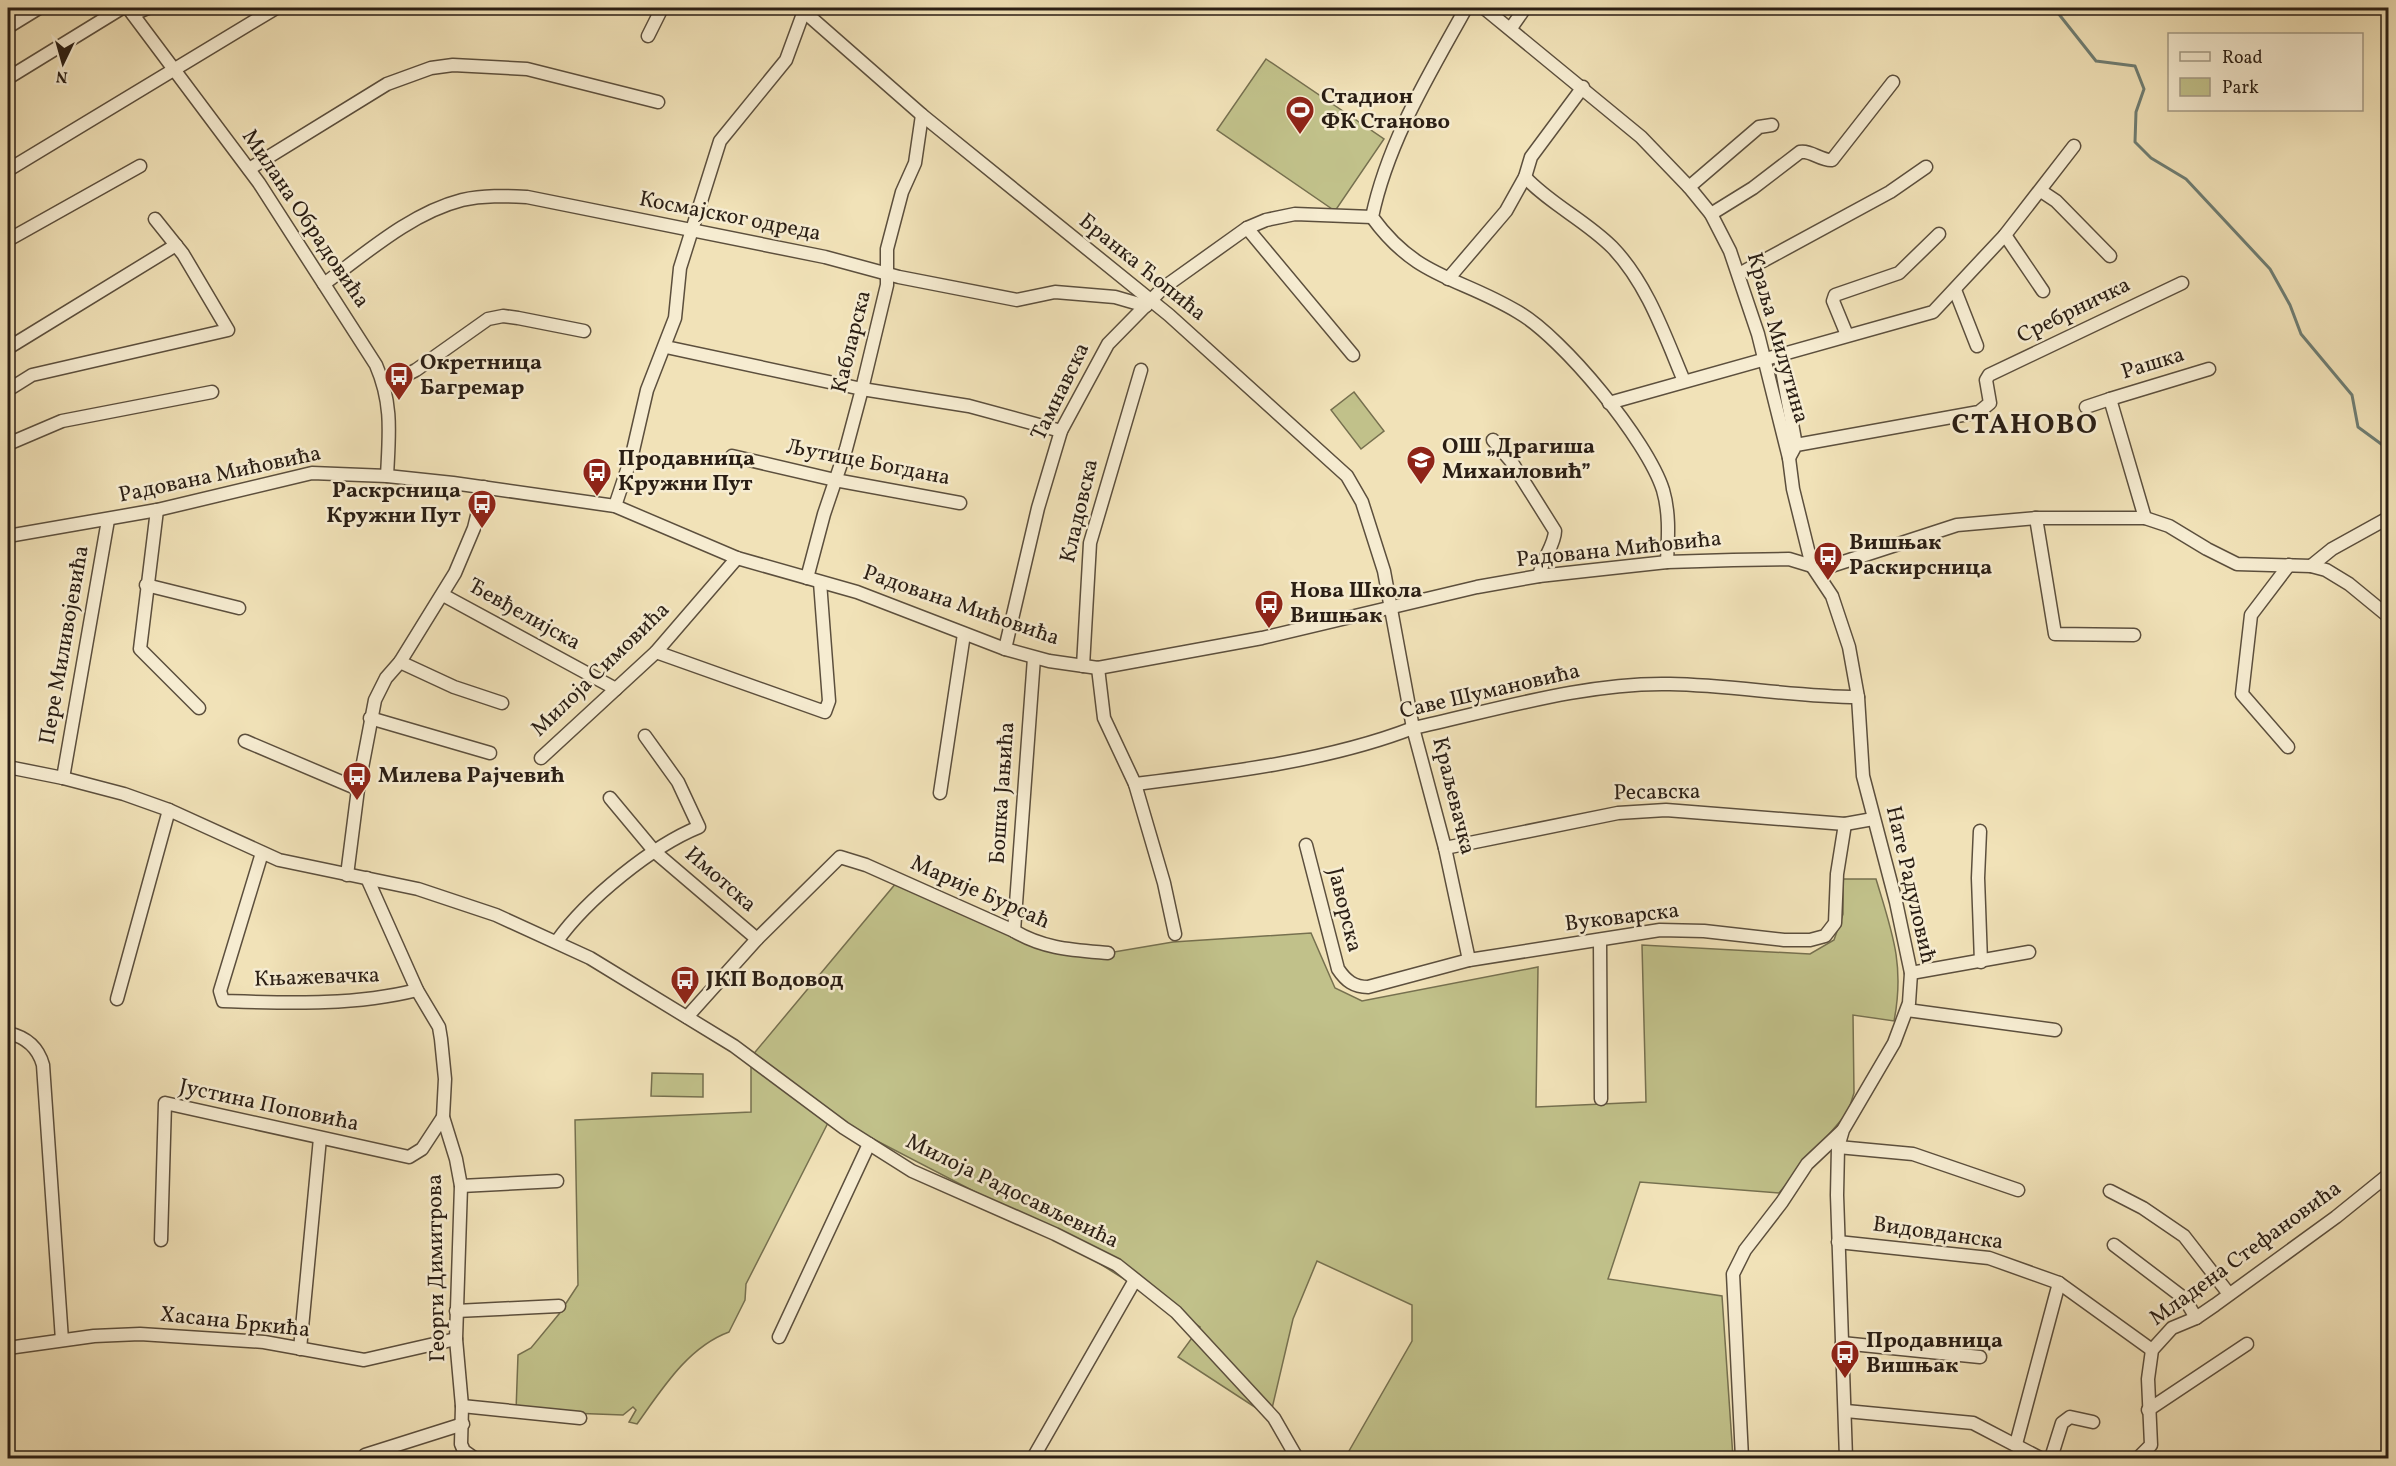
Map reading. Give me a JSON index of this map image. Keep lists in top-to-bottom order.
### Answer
{
  "streets": {
    "street": [
      "Космајског одреда",
      "Милана Обрадовића",
      "Бранка Ћопића",
      "Сребрничка",
      "Краља Милутина",
      "Кабларска",
      "Рашка",
      "Тамнавска",
      "Љутице Богдана",
      "Радована Мићовића",
      "Кладовска",
      "Ђевђелијска",
      "Пере Миливојевића",
      "Милоја Симовића",
      "Саве Шумановића",
      "Бошка Јањића",
      "Ресавска",
      "Краљевачка",
      "Имотска",
      "Нате Радуловић",
      "Марије Бурсаћ",
      "Јаворска",
      "Вуковарска",
      "Књажевачка",
      "Јустина Поповића",
      "Милоја Радосављевића",
      "Видовданска",
      "Младена Стефановића",
      "Георги Димитрова",
      "Хасана Бркића"
    ]
  },
  "crossings": [
    ["Космајског одреда", "Милана Обрадовића"],
    ["Космајског одреда", "Бранка Ћопића"],
    ["Космајског одреда", "Кабларска"],
    ["Космајског одреда", "Тамнавска"],
    ["Милана Обрадовића", "Радована Мићовића"],
    ["Бранка Ћопића", "Кабларска"],
    ["Бранка Ћопића", "Тамнавска"],
    ["Бранка Ћопића", "Радована Мићовића"],
    ["Бранка Ћопића", "Краљевачка"],
    ["Краља Милутина", "Радована Мићовића"],
    ["Краља Милутина", "Нате Радуловић"],
    ["Кабларска", "Љутице Богдана"],
    ["Кабларска", "Радована Мићовића"],
    ["Тамнавска", "Радована Мићовића"],
    ["Радована Мићовића", "Кладовска"],
    ["Радована Мићовића", "Пере Миливојевића"],
    ["Радована Мићовића", "Милоја Симовића"],
    ["Радована Мићовића", "Бошка Јањића"],
    ["Радована Мићовића", "Краљевачка"],
    ["Радована Мићовића", "Нате Радуловић"],
    ["Ђевђелијска", "Милоја Симовића"],
    ["Пере Миливојевића", "Милоја Радосављевића"],
    ["Саве Шумановића", "Краљевачка"],
    ["Саве Шумановића", "Нате Радуловић"],
    ["Бошка Јањића", "Марије Бурсаћ"],
    ["Ресавска", "Краљевачка"],
    ["Ресавска", "Нате Радуловић"],
    ["Ресавска", "Вуковарска"],
    ["Краљевачка", "Вуковарска"],
    ["Имотска", "Марије Бурсаћ"],
    ["Нате Радуловић", "Видовданска"],
    ["Јаворска", "Вуковарска"],
    ["Књажевачка", "Милоја Радосављевића"],
    ["Књажевачка", "Георги Димитрова"],
    ["Јустина Поповића", "Георги Димитрова"],
    ["Милоја Радосављевића", "Георги Димитрова"],
    ["Видовданска", "Младена Стефановића"],
    ["Георги Димитрова", "Хасана Бркића"]
  ],
  "districts": ["СТАНОВО"],
  "places": {
    "sports": ["Стадион ФК Станово"],
    "bus stop": [
      "Окретница Багремар",
      "Продавница Кружни Пут",
      "Раскрсница Кружни Пут",
      "Вишњак Раскирсница",
      "Нова Школа Вишњак",
      "Милева Рајчевић",
      "ЈКП Водовод",
      "Продавница Вишњак"
    ],
    "school or university": ["ОШ „Драгиша Михаиловић”"]
  },
  "legend": ["Road", "Park"],
  "north": "bottom"
}
